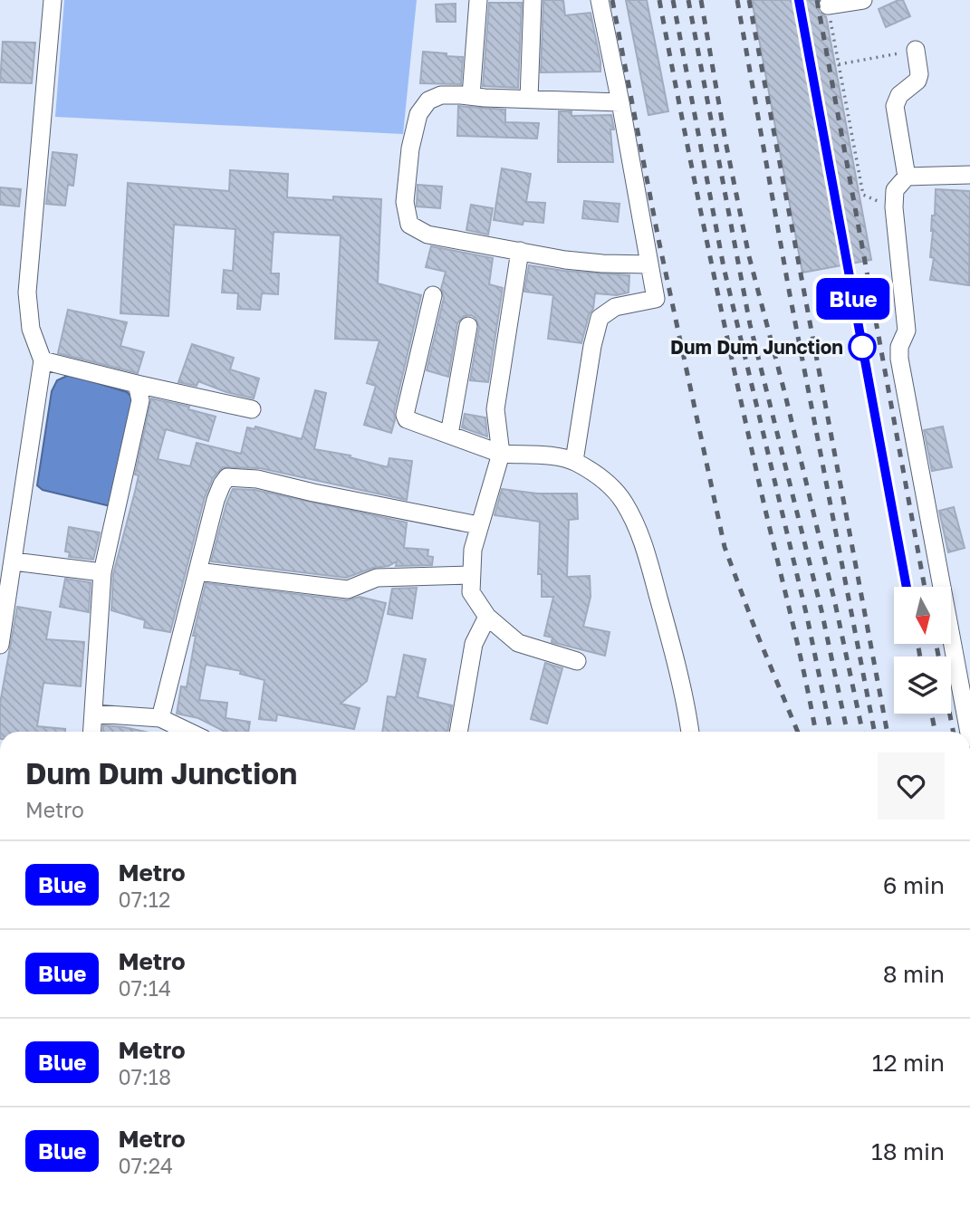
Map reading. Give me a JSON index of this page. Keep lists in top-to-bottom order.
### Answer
{
  "places": ["Dum Dum Junction"],
  "lines": ["metro line Blue"],
  "north": "bottom",
  "page": {
    "on_map": "Blue",
    "heading": ["Dum Dum Junction", "Metro"],
    "list": [
      {
        "mark": "Blue",
        "name": "Metro",
        "note": "07:12",
        "value": "6 min"
      },
      {
        "mark": "Blue",
        "name": "Metro",
        "note": "07:14",
        "value": "8 min"
      },
      {
        "mark": "Blue",
        "name": "Metro",
        "note": "07:18",
        "value": "12 min"
      },
      {
        "mark": "Blue",
        "name": "Metro",
        "note": "07:24",
        "value": "18 min"
      }
    ]
  }
}
